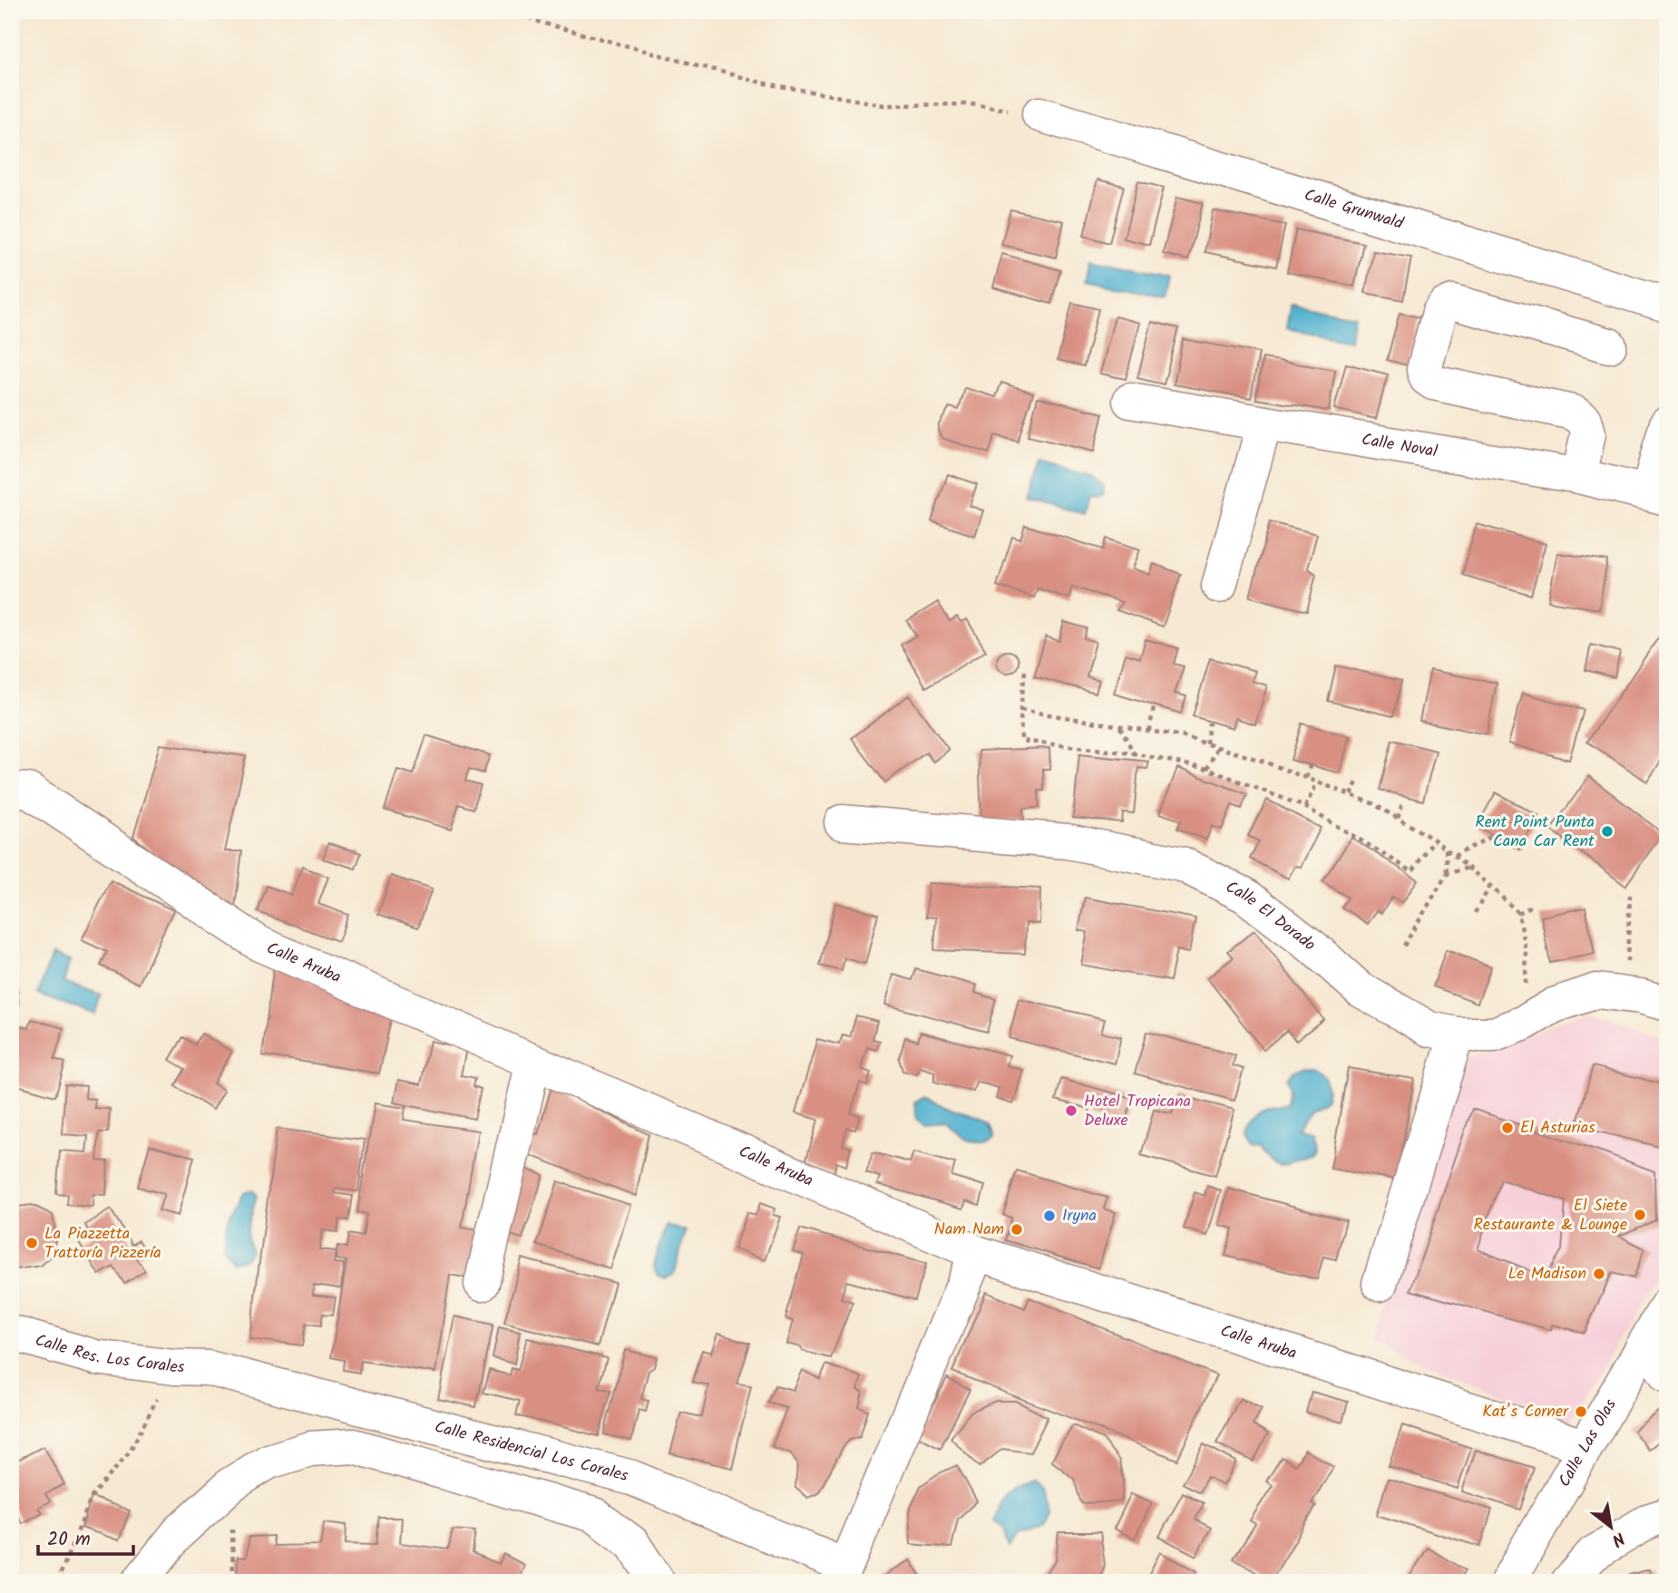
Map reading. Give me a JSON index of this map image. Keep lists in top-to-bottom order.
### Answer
{
  "streets": {
    "street": [
      "Calle Grunwald",
      "Calle Noval",
      "Calle El Dorado",
      "Calle Aruba",
      "Calle Res. Los Corales",
      "Calle Las Olas",
      "Calle Residencial Los Corales"
    ]
  },
  "crossings": [
    ["Calle Aruba", "Calle Las Olas"],
    ["Calle Res. Los Corales", "Calle Residencial Los Corales"]
  ],
  "places": [
    "Rent Point Punta Cana Car Rent",
    "Hotel Tropicana Deluxe",
    "El Asturias",
    "El Siete Restaurante & Lounge",
    "Iryna",
    "Nam Nam",
    "La Piazzetta Trattoría Pizzería",
    "Le Madison",
    "Kat’s Corner"
  ],
  "scale_bar": "20 m",
  "north": "bottom right"
}
